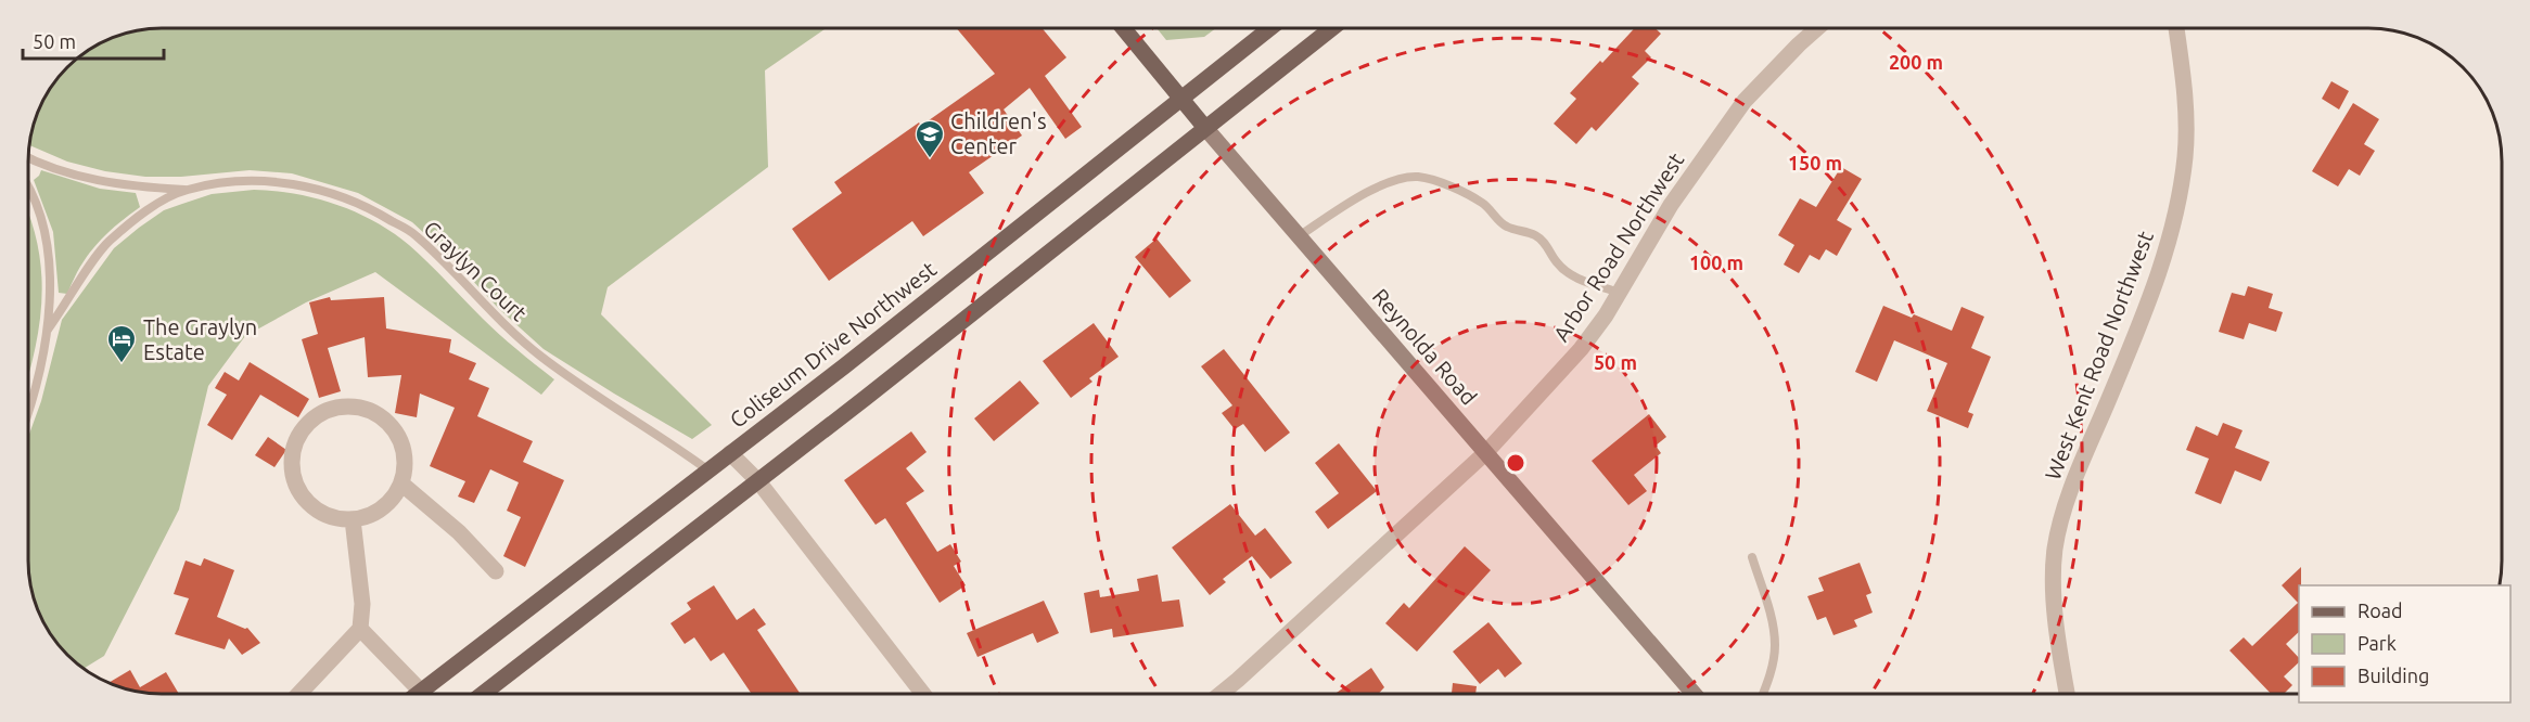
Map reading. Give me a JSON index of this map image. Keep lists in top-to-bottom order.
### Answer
{
  "streets": {
    "main road": ["Coliseum Drive Northwest", "Reynolda Road"],
    "street": ["Arbor Road Northwest", "West Kent Road Northwest"],
    "lane": ["Graylyn Court"]
  },
  "crossings": [
    ["Arbor Road Northwest", "Reynolda Road"],
    ["Graylyn Court", "Coliseum Drive Northwest"],
    ["Coliseum Drive Northwest", "Reynolda Road"]
  ],
  "places": {
    "school or university": ["Children's Center"],
    "hotel": ["The Graylyn Estate"]
  },
  "legend": ["Road", "Park", "Building"],
  "scale_bar": "50 m",
  "rings": [
    "200 m",
    "150 m",
    "100 m",
    "50 m"
  ]
}
